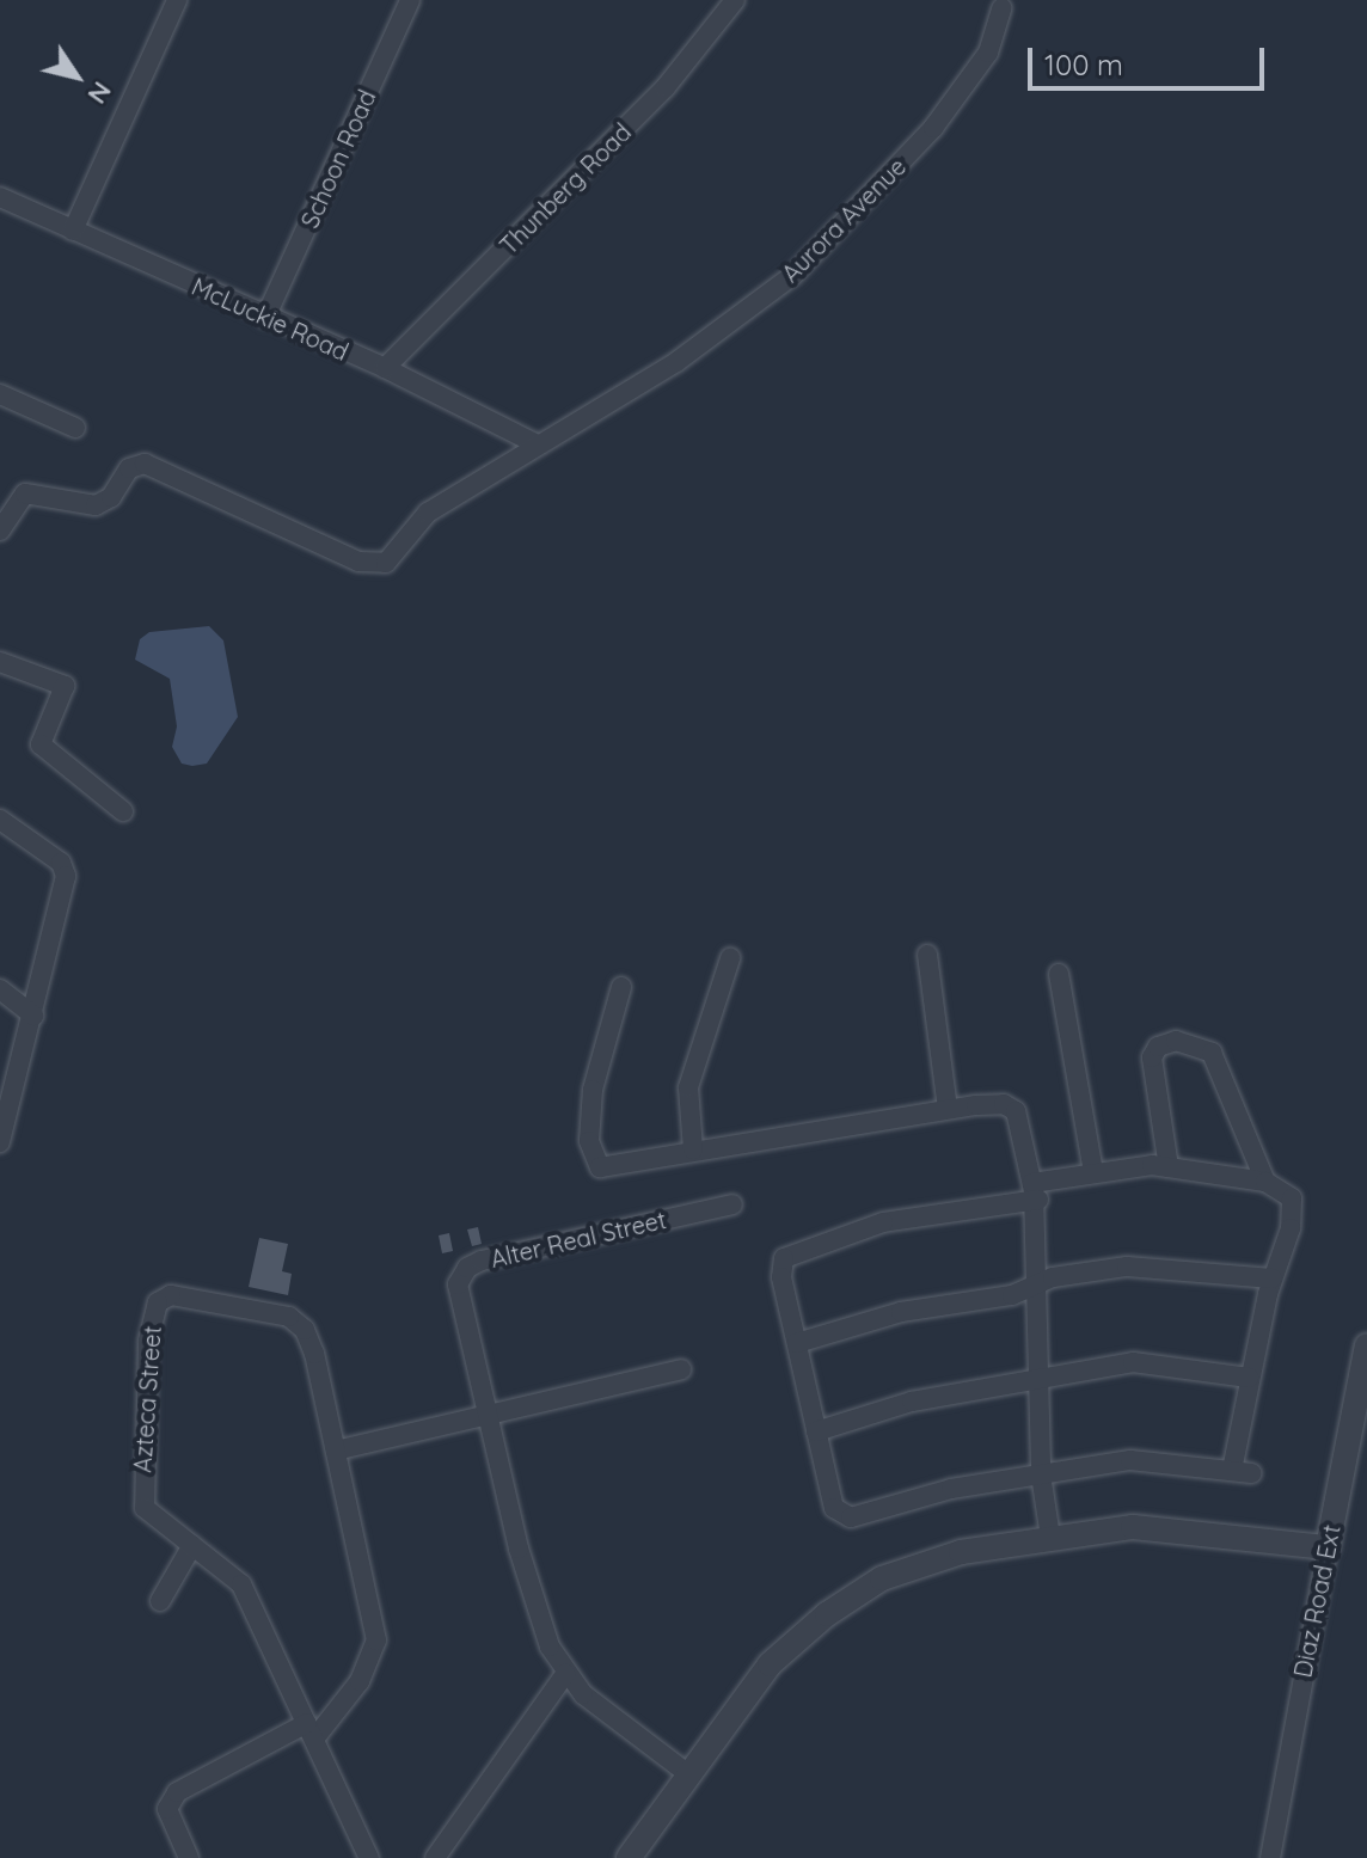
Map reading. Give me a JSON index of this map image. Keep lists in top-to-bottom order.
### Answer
{
  "streets": {
    "street": [
      "Schoon Road",
      "Thunberg Road",
      "Aurora Avenue",
      "McLuckie Road",
      "Alter Real Street",
      "Azteca Street",
      "Diaz Road Ext"
    ]
  },
  "crossings": [
    ["Schoon Road", "McLuckie Road"],
    ["Thunberg Road", "McLuckie Road"],
    ["Aurora Avenue", "McLuckie Road"]
  ],
  "scale_bar": "100 m",
  "north": "bottom right"
}
